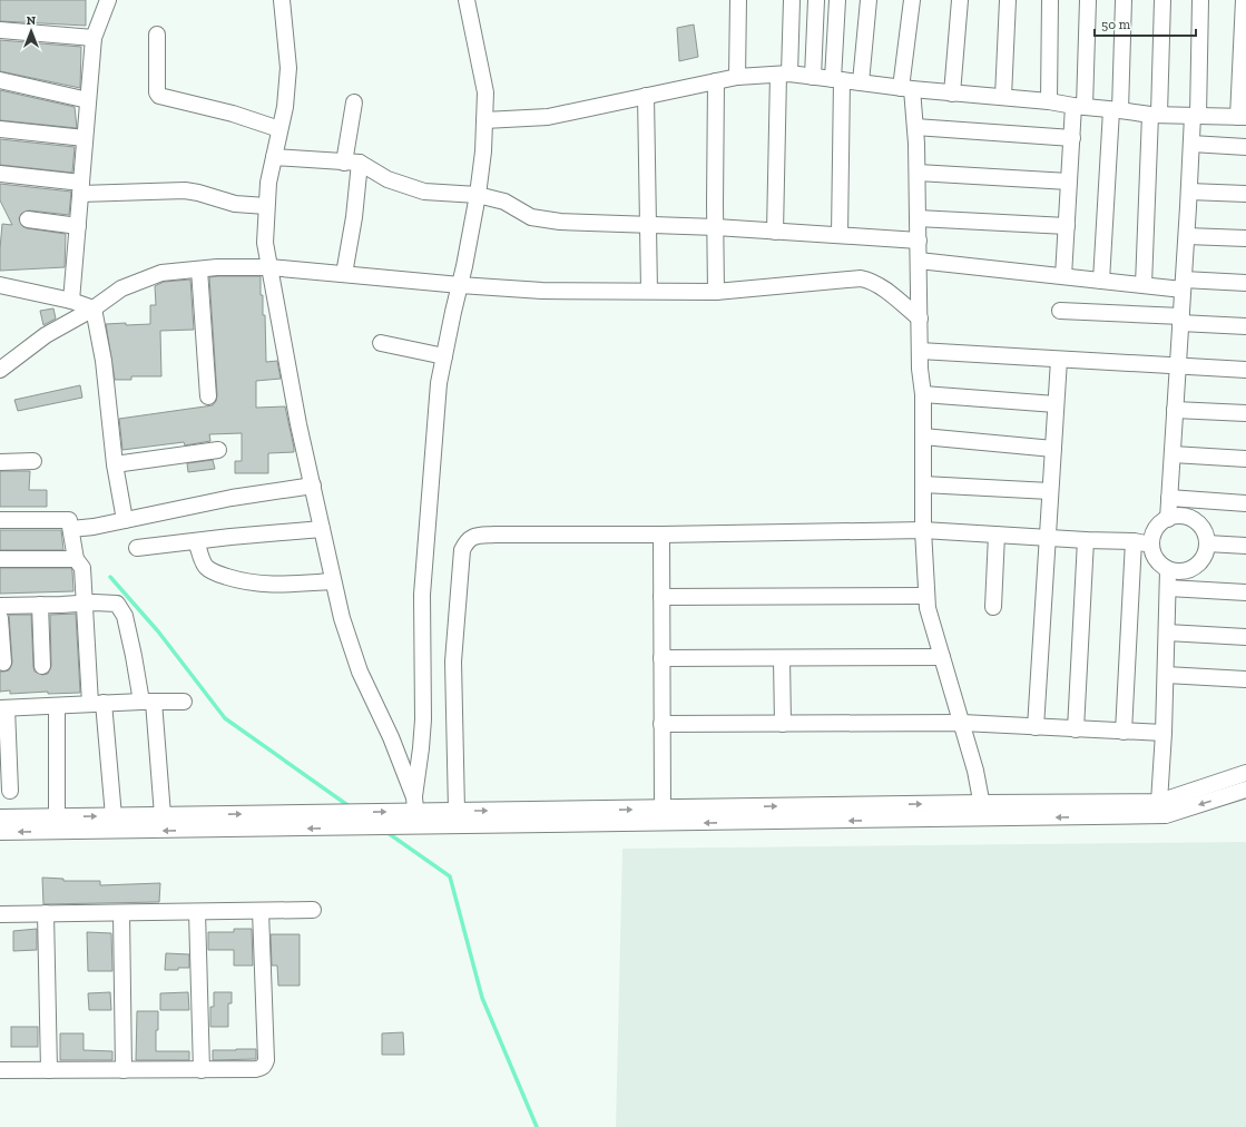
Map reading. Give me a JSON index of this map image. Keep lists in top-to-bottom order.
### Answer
{
  "scale_bar": "50 m",
  "north": "top"
}
